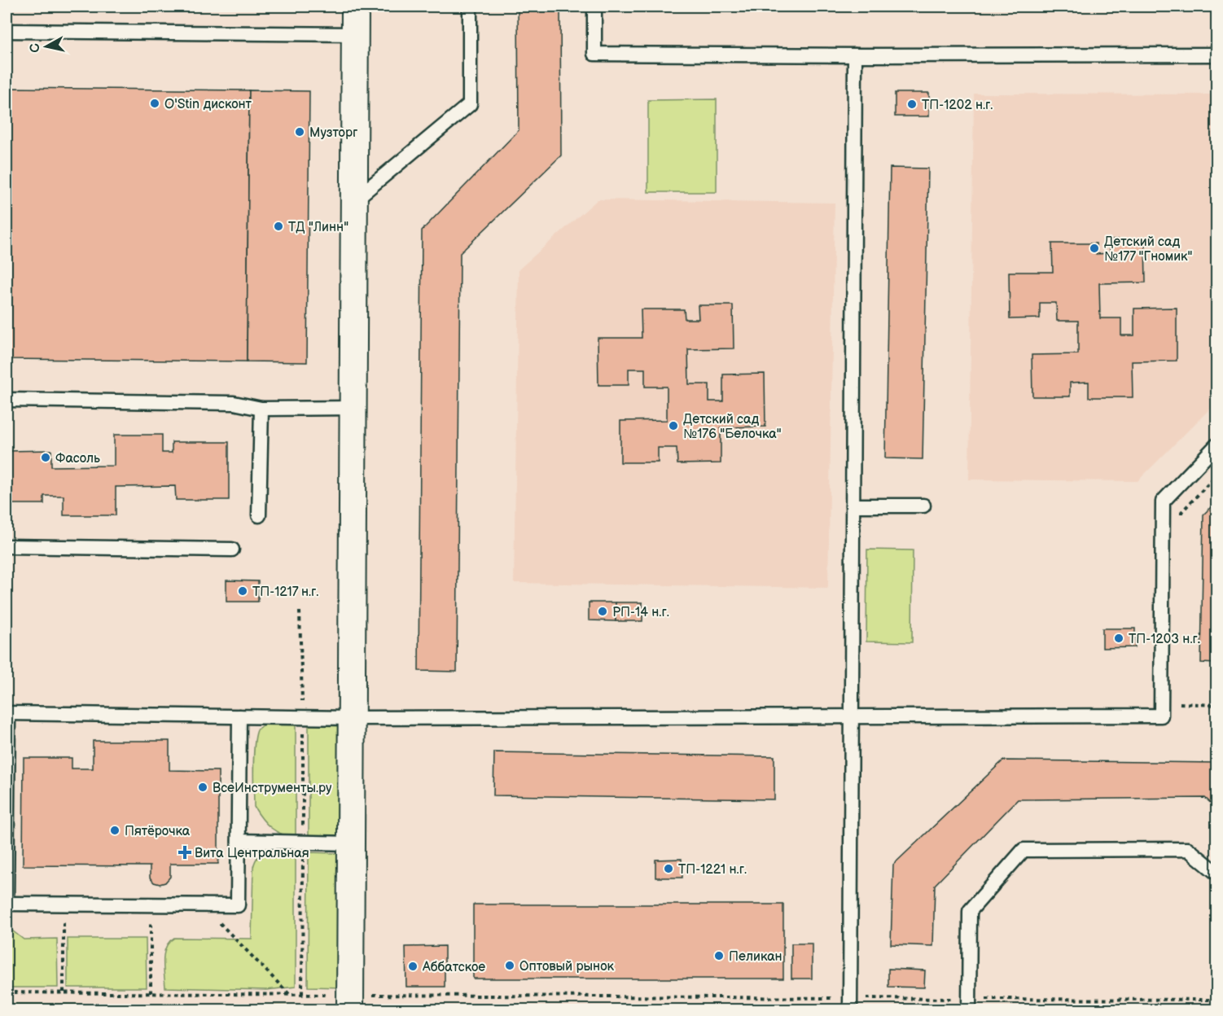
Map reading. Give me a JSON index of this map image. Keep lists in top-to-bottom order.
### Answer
{
  "places": {
    "other": [
      "O'Stin дисконт",
      "ТП-1202 н.г.",
      "Музторг",
      "ТД \"Линн\"",
      "Детский сад №177 \"Гномик\"",
      "Детский сад №176 \"Белочка\"",
      "Фасоль",
      "ТП-1217 н.г.",
      "РП-14 н.г.",
      "ТП-1203 н.г.",
      "ВсеИнструменты.ру",
      "Пятёрочка",
      "ТП-1221 н.г.",
      "Пеликан",
      "Оптовый рынок",
      "Аббатское"
    ],
    "health": ["Вита Центральная"]
  },
  "north": "left"
}
